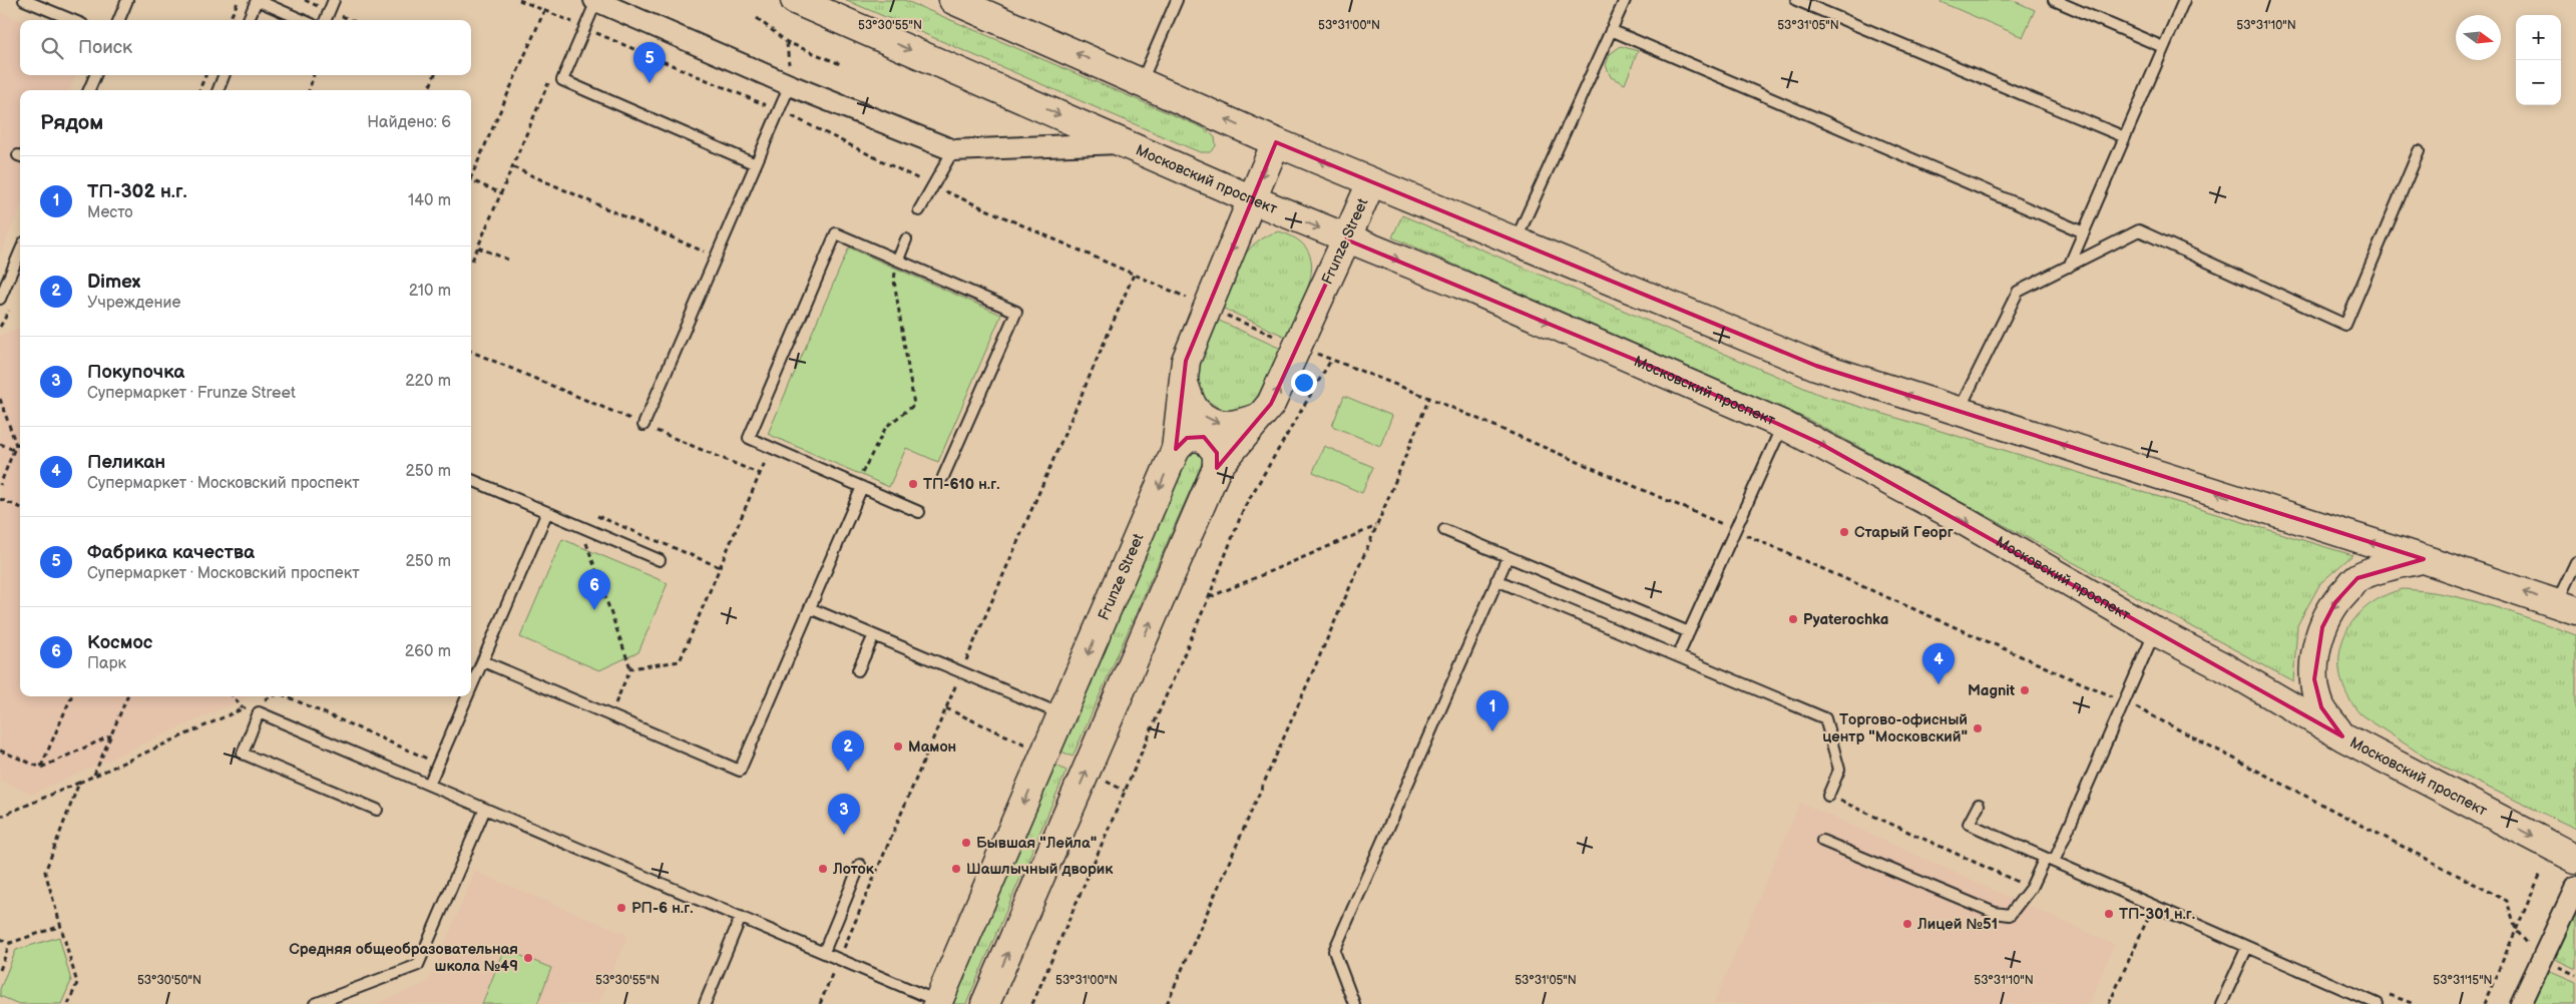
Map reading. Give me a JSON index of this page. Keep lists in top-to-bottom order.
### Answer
{
  "streets": {
    "main road": ["Московский проспект", "Frunze Street"]
  },
  "crossings": [
    ["Московский проспект", "Frunze Street"]
  ],
  "places": [
    "ТП-610 н.г.",
    "Старый Георг",
    "Pyaterochka",
    "Magnit",
    "Торгово-офисный центр \"Московский\"",
    "Мамон",
    "Бывшая \"Лейла\"",
    "Лоток",
    "Шашлычный дворик",
    "РП-6 н.г.",
    "ТП-301 н.г.",
    "Лицей №51",
    "Средняя общеобразовательная школа №49"
  ],
  "north": "right",
  "page": {
    "map_buttons": ["+", "−"],
    "search": "Поиск",
    "pins": [
      "5",
      "6",
      "4",
      "1",
      "2",
      "3"
    ],
    "heading": ["Рядом", "Найдено: 6"],
    "list": [
      {
        "mark": "1",
        "name": "ТП-302 н.г.",
        "note": "Место",
        "value": "140 m"
      },
      {
        "mark": "2",
        "name": "Dimex",
        "note": "Учреждение",
        "value": "210 m"
      },
      {
        "mark": "3",
        "name": "Покупочка",
        "note": "Супермаркет · Frunze Street",
        "value": "220 m"
      },
      {
        "mark": "4",
        "name": "Пеликан",
        "note": "Супермаркет · Московский проспект",
        "value": "250 m"
      },
      {
        "mark": "5",
        "name": "Фабрика качества",
        "note": "Супермаркет · Московский проспект",
        "value": "250 m"
      },
      {
        "mark": "6",
        "name": "Космос",
        "note": "Парк",
        "value": "260 m"
      }
    ]
  },
  "coordinates": [
    "53°30'55\"N",
    "53°31'00\"N",
    "53°31'05\"N",
    "53°31'10\"N",
    "53°30'50\"N",
    "53°31'15\"N"
  ]
}
